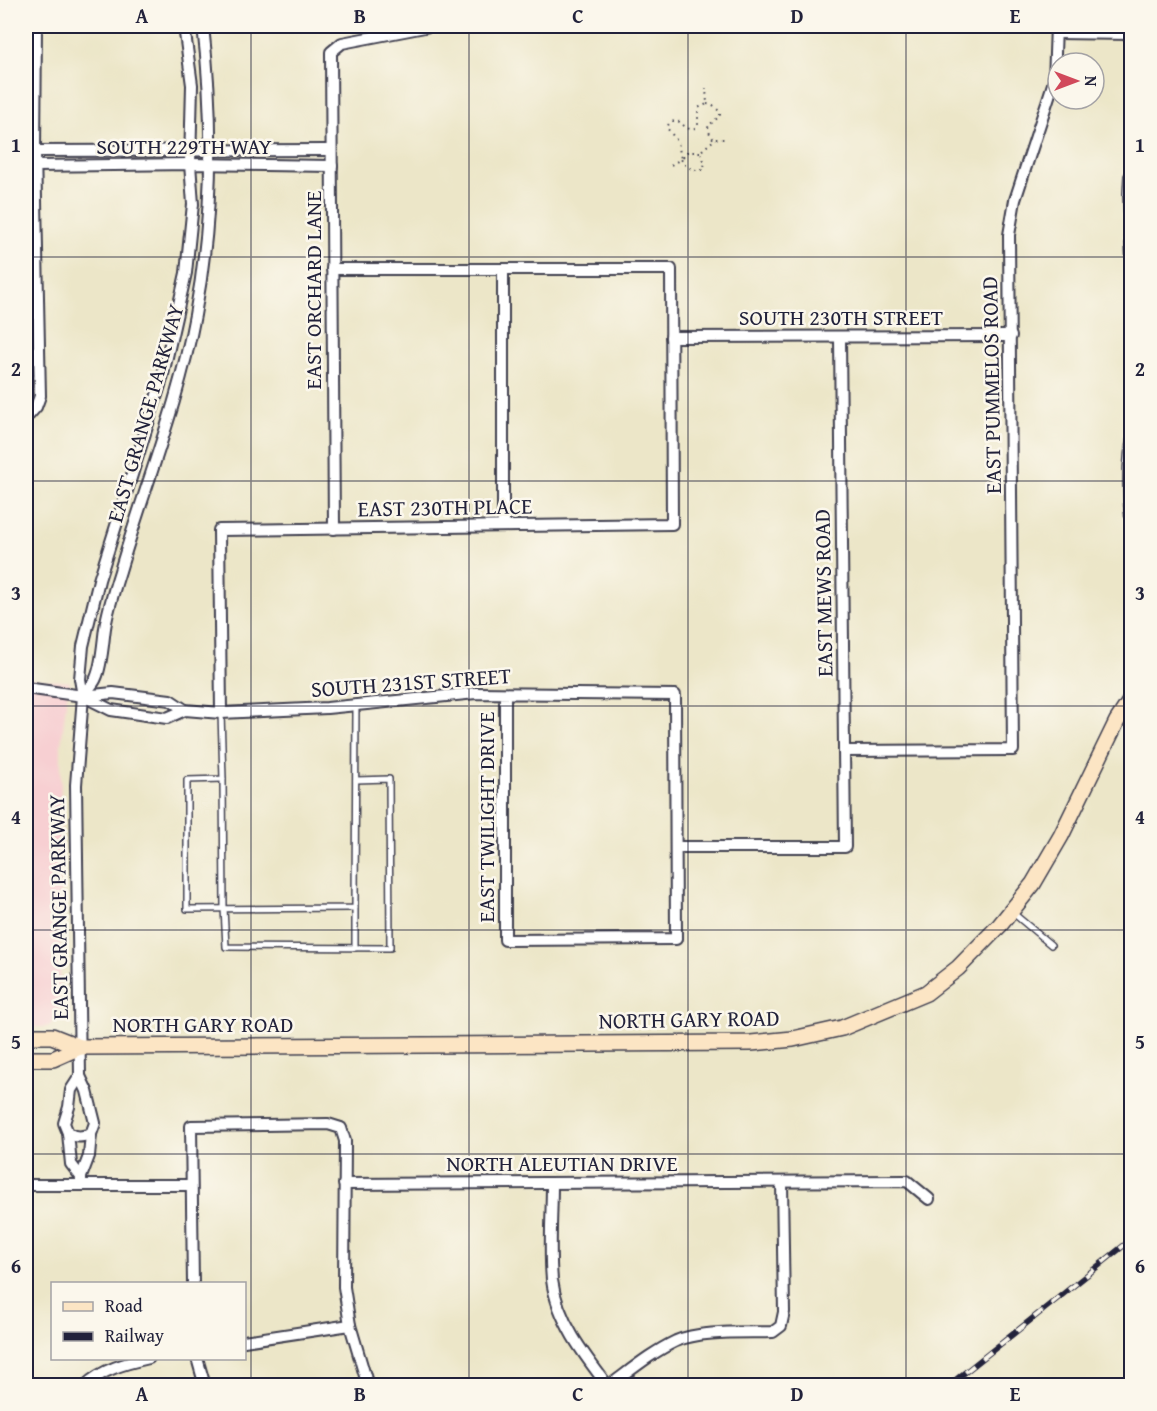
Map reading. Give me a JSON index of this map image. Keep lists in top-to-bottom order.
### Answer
{
  "streets": {
    "main road": ["NORTH GARY ROAD"],
    "street": [
      "SOUTH 229TH WAY",
      "EAST ORCHARD LANE",
      "SOUTH 230TH STREET",
      "EAST PUMMELOS ROAD",
      "EAST GRANGE PARKWAY",
      "EAST 230TH PLACE",
      "EAST MEWS ROAD",
      "SOUTH 231ST STREET",
      "EAST TWILIGHT DRIVE",
      "NORTH ALEUTIAN DRIVE"
    ]
  },
  "crossings": [
    ["SOUTH 229TH WAY", "EAST ORCHARD LANE"],
    ["SOUTH 229TH WAY", "EAST GRANGE PARKWAY"],
    ["EAST ORCHARD LANE", "EAST 230TH PLACE"],
    ["SOUTH 230TH STREET", "EAST PUMMELOS ROAD"],
    ["SOUTH 230TH STREET", "EAST 230TH PLACE"],
    ["SOUTH 230TH STREET", "EAST MEWS ROAD"],
    ["EAST PUMMELOS ROAD", "EAST MEWS ROAD"],
    ["EAST GRANGE PARKWAY", "SOUTH 231ST STREET"],
    ["EAST GRANGE PARKWAY", "NORTH GARY ROAD"],
    ["EAST 230TH PLACE", "SOUTH 231ST STREET"],
    ["EAST MEWS ROAD", "SOUTH 231ST STREET"],
    ["EAST MEWS ROAD", "EAST TWILIGHT DRIVE"],
    ["SOUTH 231ST STREET", "EAST TWILIGHT DRIVE"]
  ],
  "legend": ["Road", "Railway"],
  "north": "right",
  "grid": {
    "columns": [
      "A",
      "B",
      "C",
      "D",
      "E"
    ],
    "rows": [
      "1",
      "2",
      "3",
      "4",
      "5",
      "6"
    ]
  }
}
